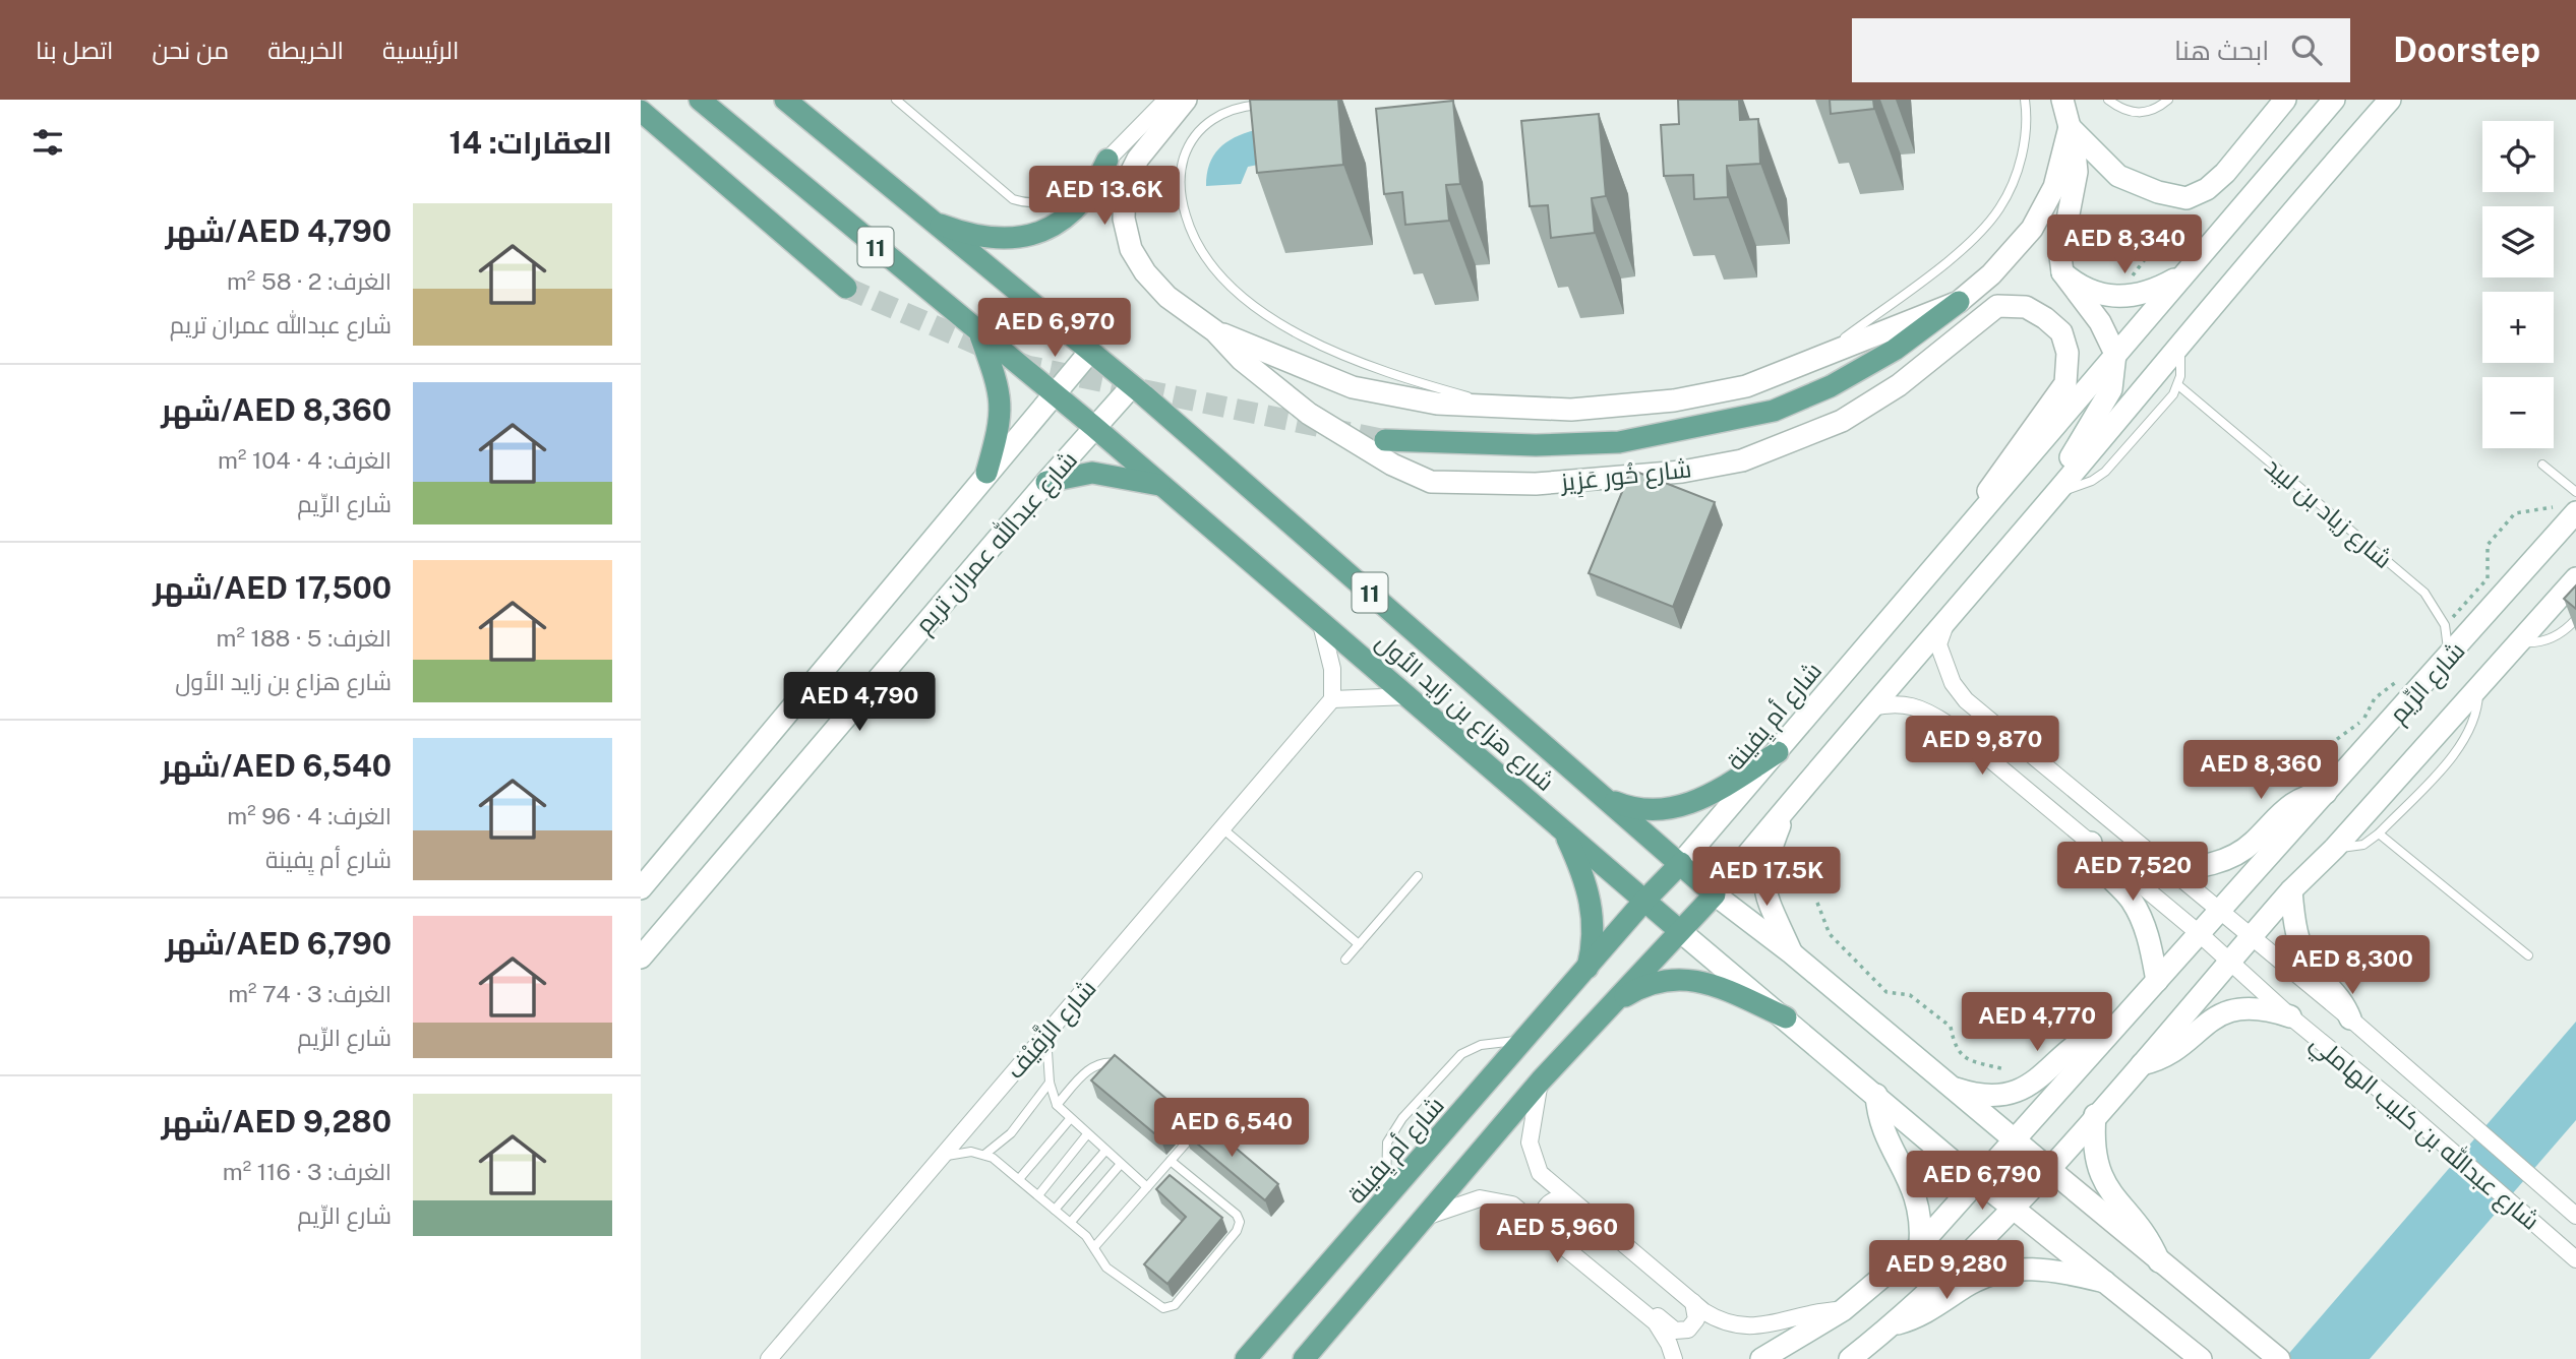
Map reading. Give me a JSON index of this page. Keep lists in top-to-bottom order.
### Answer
{
  "streets": {
    "main road": [
      "11",
      "شارع خُور عَزِيز",
      "شارع عبدالله عمران تريم",
      "شارع الرِّيم",
      "شارع هزاع بن زايد الأول",
      "شارع أم يِفينة"
    ],
    "street": ["شارع الزَّفِيْف", "شارع عبدالله بن كليب الهاملي"],
    "lane": ["شارع زياد بن لبيد"]
  },
  "crossings": [
    ["شارع خُور عَزِيز", "شارع أم يِفينة"],
    ["شارع زياد بن لبيد", "شارع الرِّيم"],
    ["شارع عبدالله عمران تريم", "شارع هزاع بن زايد الأول"],
    ["شارع الرِّيم", "شارع هزاع بن زايد الأول"],
    ["شارع الرِّيم", "شارع عبدالله بن كليب الهاملي"],
    ["شارع هزاع بن زايد الأول", "شارع أم يِفينة"]
  ],
  "page": {
    "header": "Doorstep",
    "search": "ابحث هنا",
    "nav": [
      "الرئيسية",
      "الخريطة",
      "من نحن",
      "اتصل بنا"
    ],
    "heading": "العقارات: 14",
    "map_buttons": ["+", "−"],
    "price": [
      "AED 13.6K",
      "AED 8,340",
      "AED 6,970",
      "AED 4,790",
      "AED 9,870",
      "AED 8,360",
      "AED 7,520",
      "AED 17.5K",
      "AED 8,300",
      "AED 4,770",
      "AED 6,540",
      "AED 6,790",
      "AED 5,960",
      "AED 9,280"
    ],
    "list": [
      {
        "name": "AED 4,790/شهر",
        "note": "الغرف: 2 · 58 m² · شارع عبدالله عمران تريم"
      },
      {
        "name": "AED 8,360/شهر",
        "note": "الغرف: 4 · 104 m² · شارع الرِّيم"
      },
      {
        "name": "AED 17,500/شهر",
        "note": "الغرف: 5 · 188 m² · شارع هزاع بن زايد الأول"
      },
      {
        "name": "AED 6,540/شهر",
        "note": "الغرف: 4 · 96 m² · شارع أم يِفينة"
      },
      {
        "name": "AED 6,790/شهر",
        "note": "الغرف: 3 · 74 m² · شارع الرِّيم"
      },
      {
        "name": "AED 9,280/شهر",
        "note": "الغرف: 3 · 116 m² · شارع الرِّيم"
      }
    ]
  }
}
